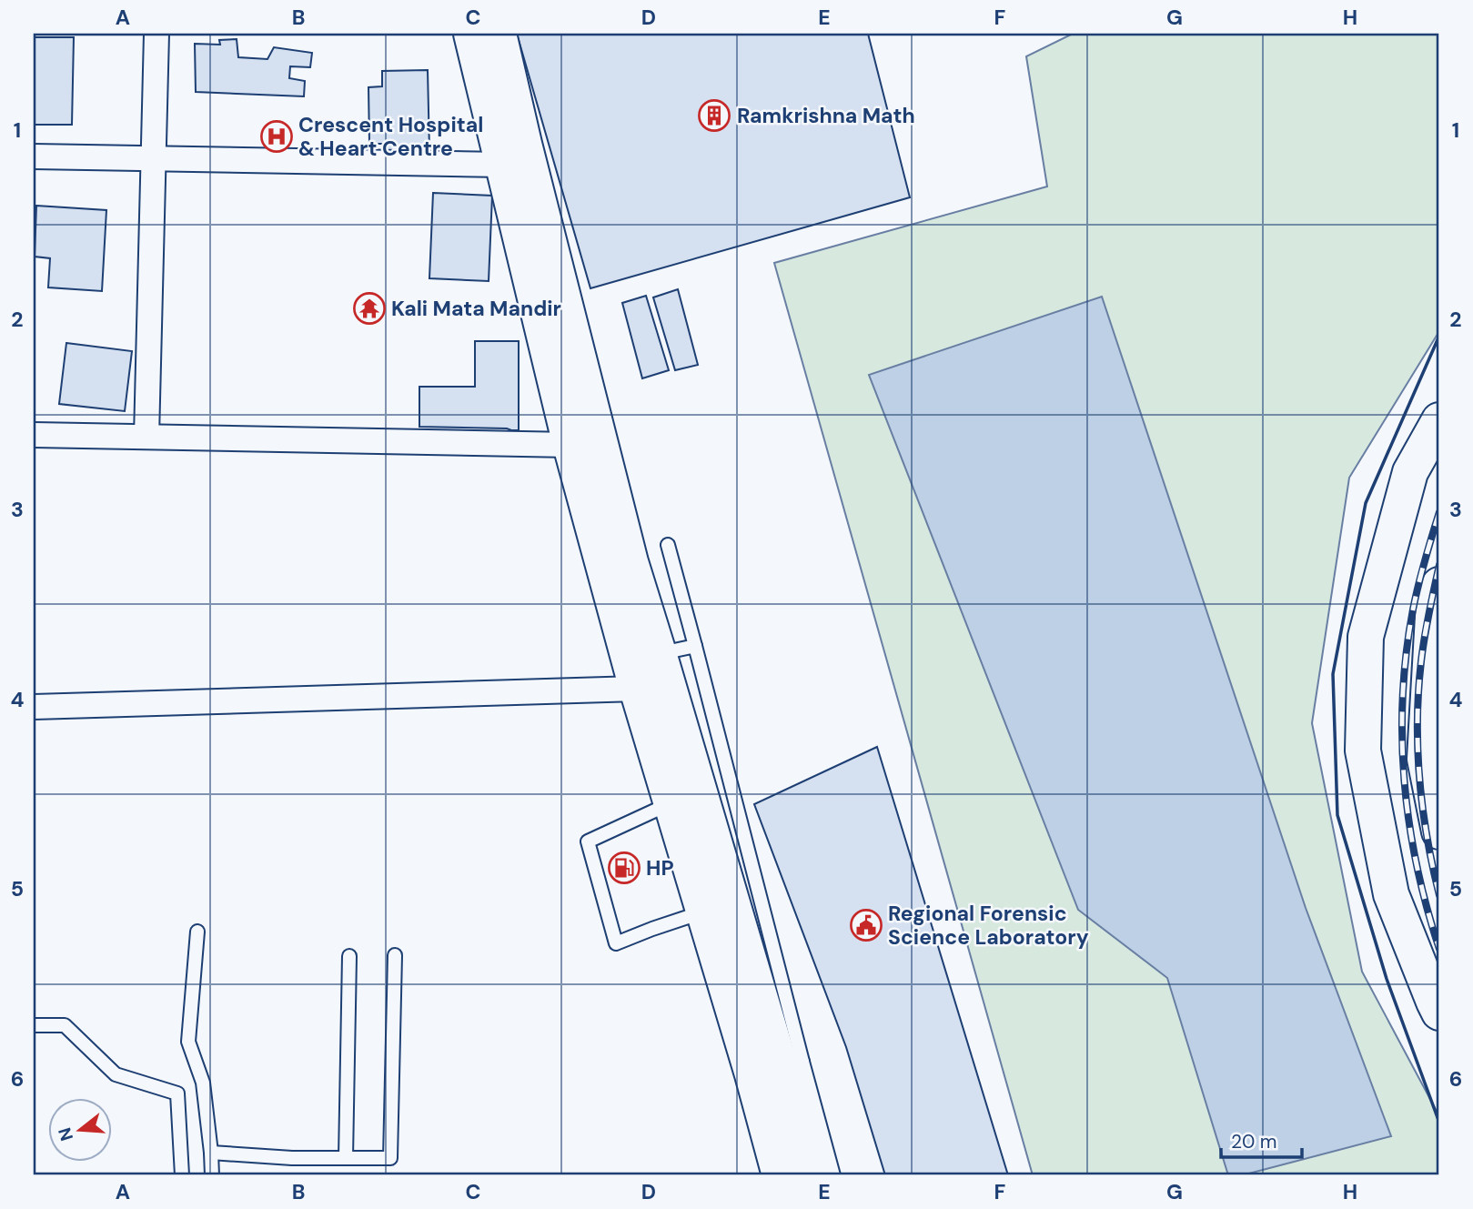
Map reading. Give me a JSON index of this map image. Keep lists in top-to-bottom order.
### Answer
{
  "places": {
    "building": ["Ramkrishna Math"],
    "hospital": ["Crescent Hospital & Heart Centre"],
    "temple": ["Kali Mata Mandir"],
    "fuel station": ["HP"],
    "public building": ["Regional Forensic Science Laboratory"]
  },
  "scale_bar": "20 m",
  "north": "left",
  "grid": {
    "columns": [
      "A",
      "B",
      "C",
      "D",
      "E",
      "F",
      "G",
      "H"
    ],
    "rows": [
      "1",
      "2",
      "3",
      "4",
      "5",
      "6"
    ]
  }
}
